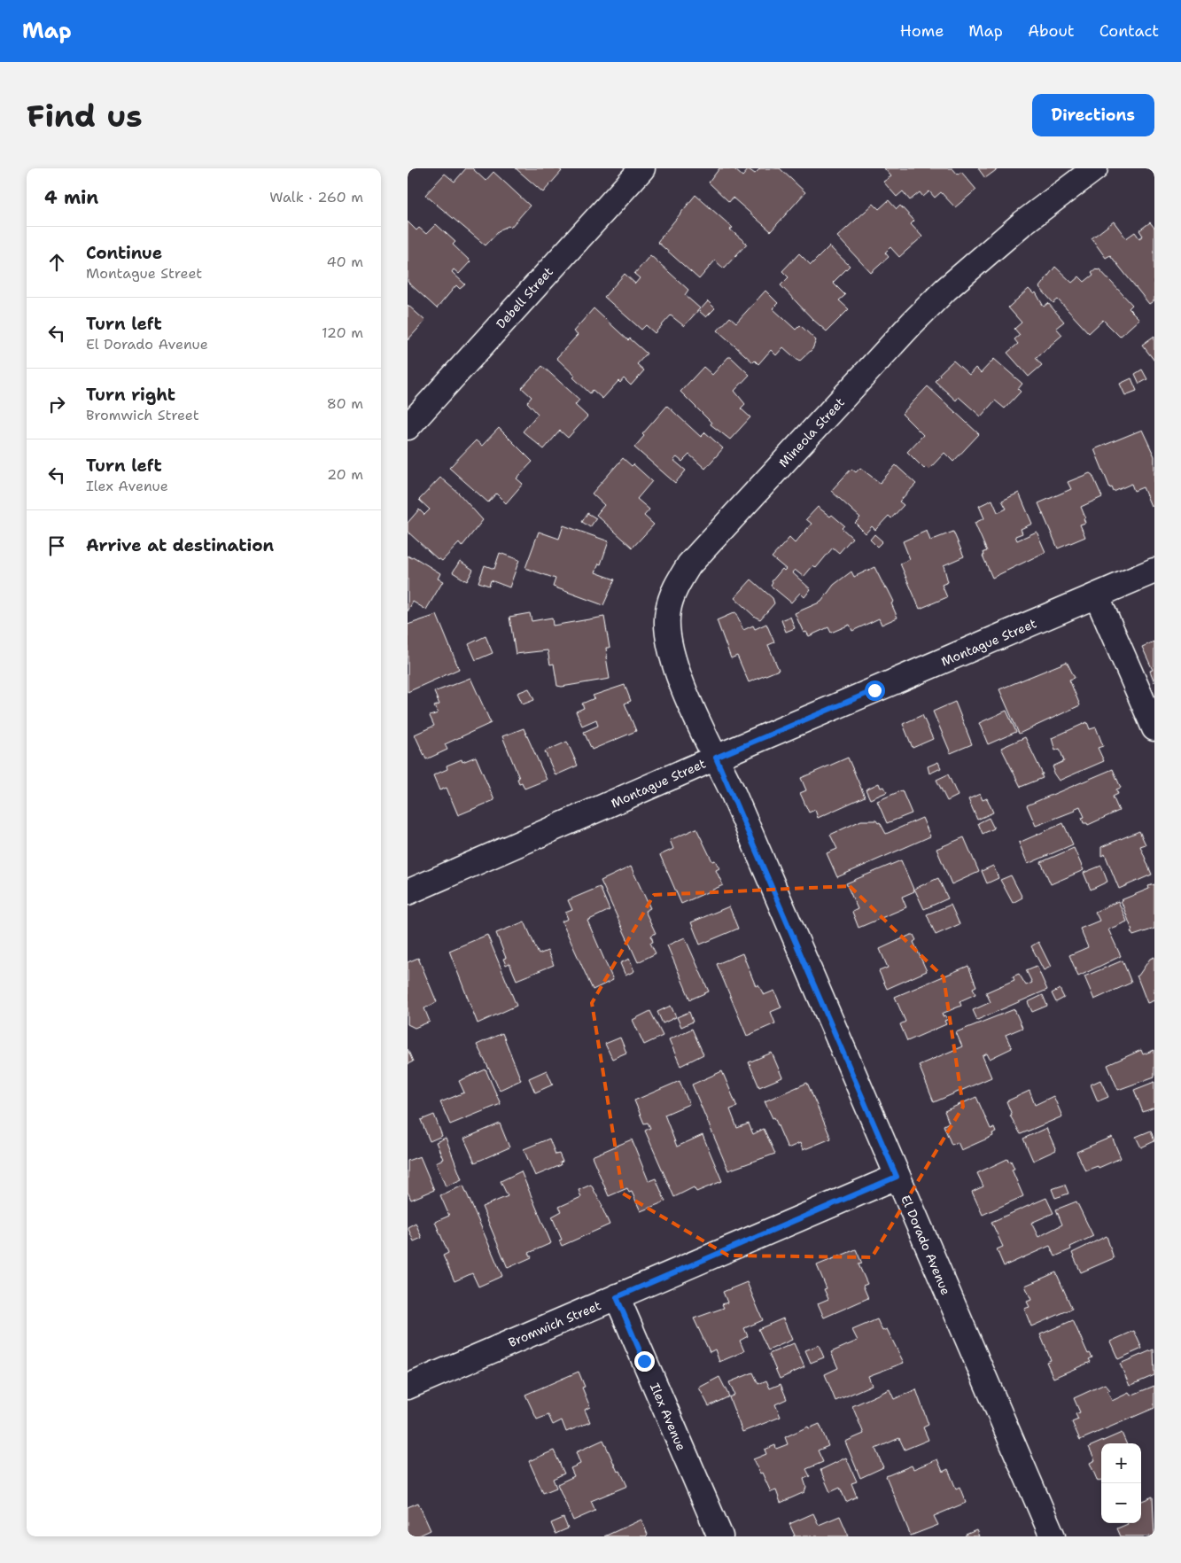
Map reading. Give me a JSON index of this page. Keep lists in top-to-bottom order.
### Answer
{
  "streets": {
    "street": [
      "Debell Street",
      "Mineola Street",
      "Montague Street",
      "El Dorado Avenue",
      "Bromwich Street",
      "Ilex Avenue"
    ]
  },
  "crossings": [
    ["Mineola Street", "Montague Street"],
    ["Mineola Street", "El Dorado Avenue"],
    ["Montague Street", "El Dorado Avenue"],
    ["El Dorado Avenue", "Bromwich Street"],
    ["Bromwich Street", "Ilex Avenue"]
  ],
  "page": {
    "header": "Map",
    "nav": [
      "Home",
      "Map",
      "About",
      "Contact"
    ],
    "buttons": "Directions",
    "title": "Find us",
    "heading": ["4 min", "Walk · 260 m"],
    "list": [
      ["Continue", "Montague Street", "40 m"],
      ["Turn left", "El Dorado Avenue", "120 m"],
      ["Turn right", "Bromwich Street", "80 m"],
      ["Turn left", "Ilex Avenue", "20 m"],
      "Arrive at destination"
    ],
    "map_buttons": ["+", "−"]
  }
}
